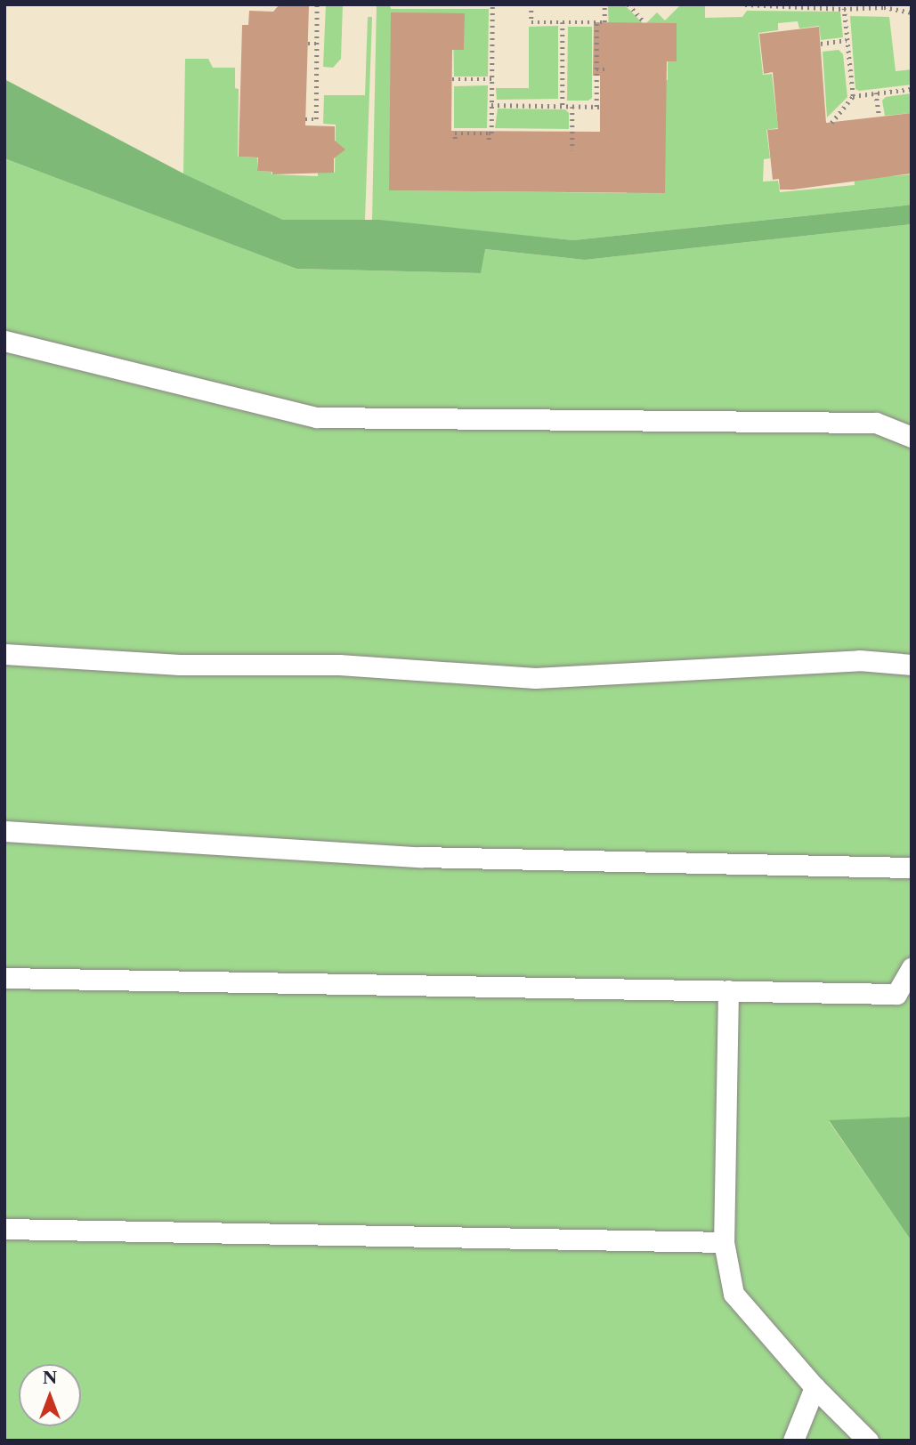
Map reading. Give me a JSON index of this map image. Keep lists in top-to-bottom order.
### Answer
{
  "north": "top"
}
